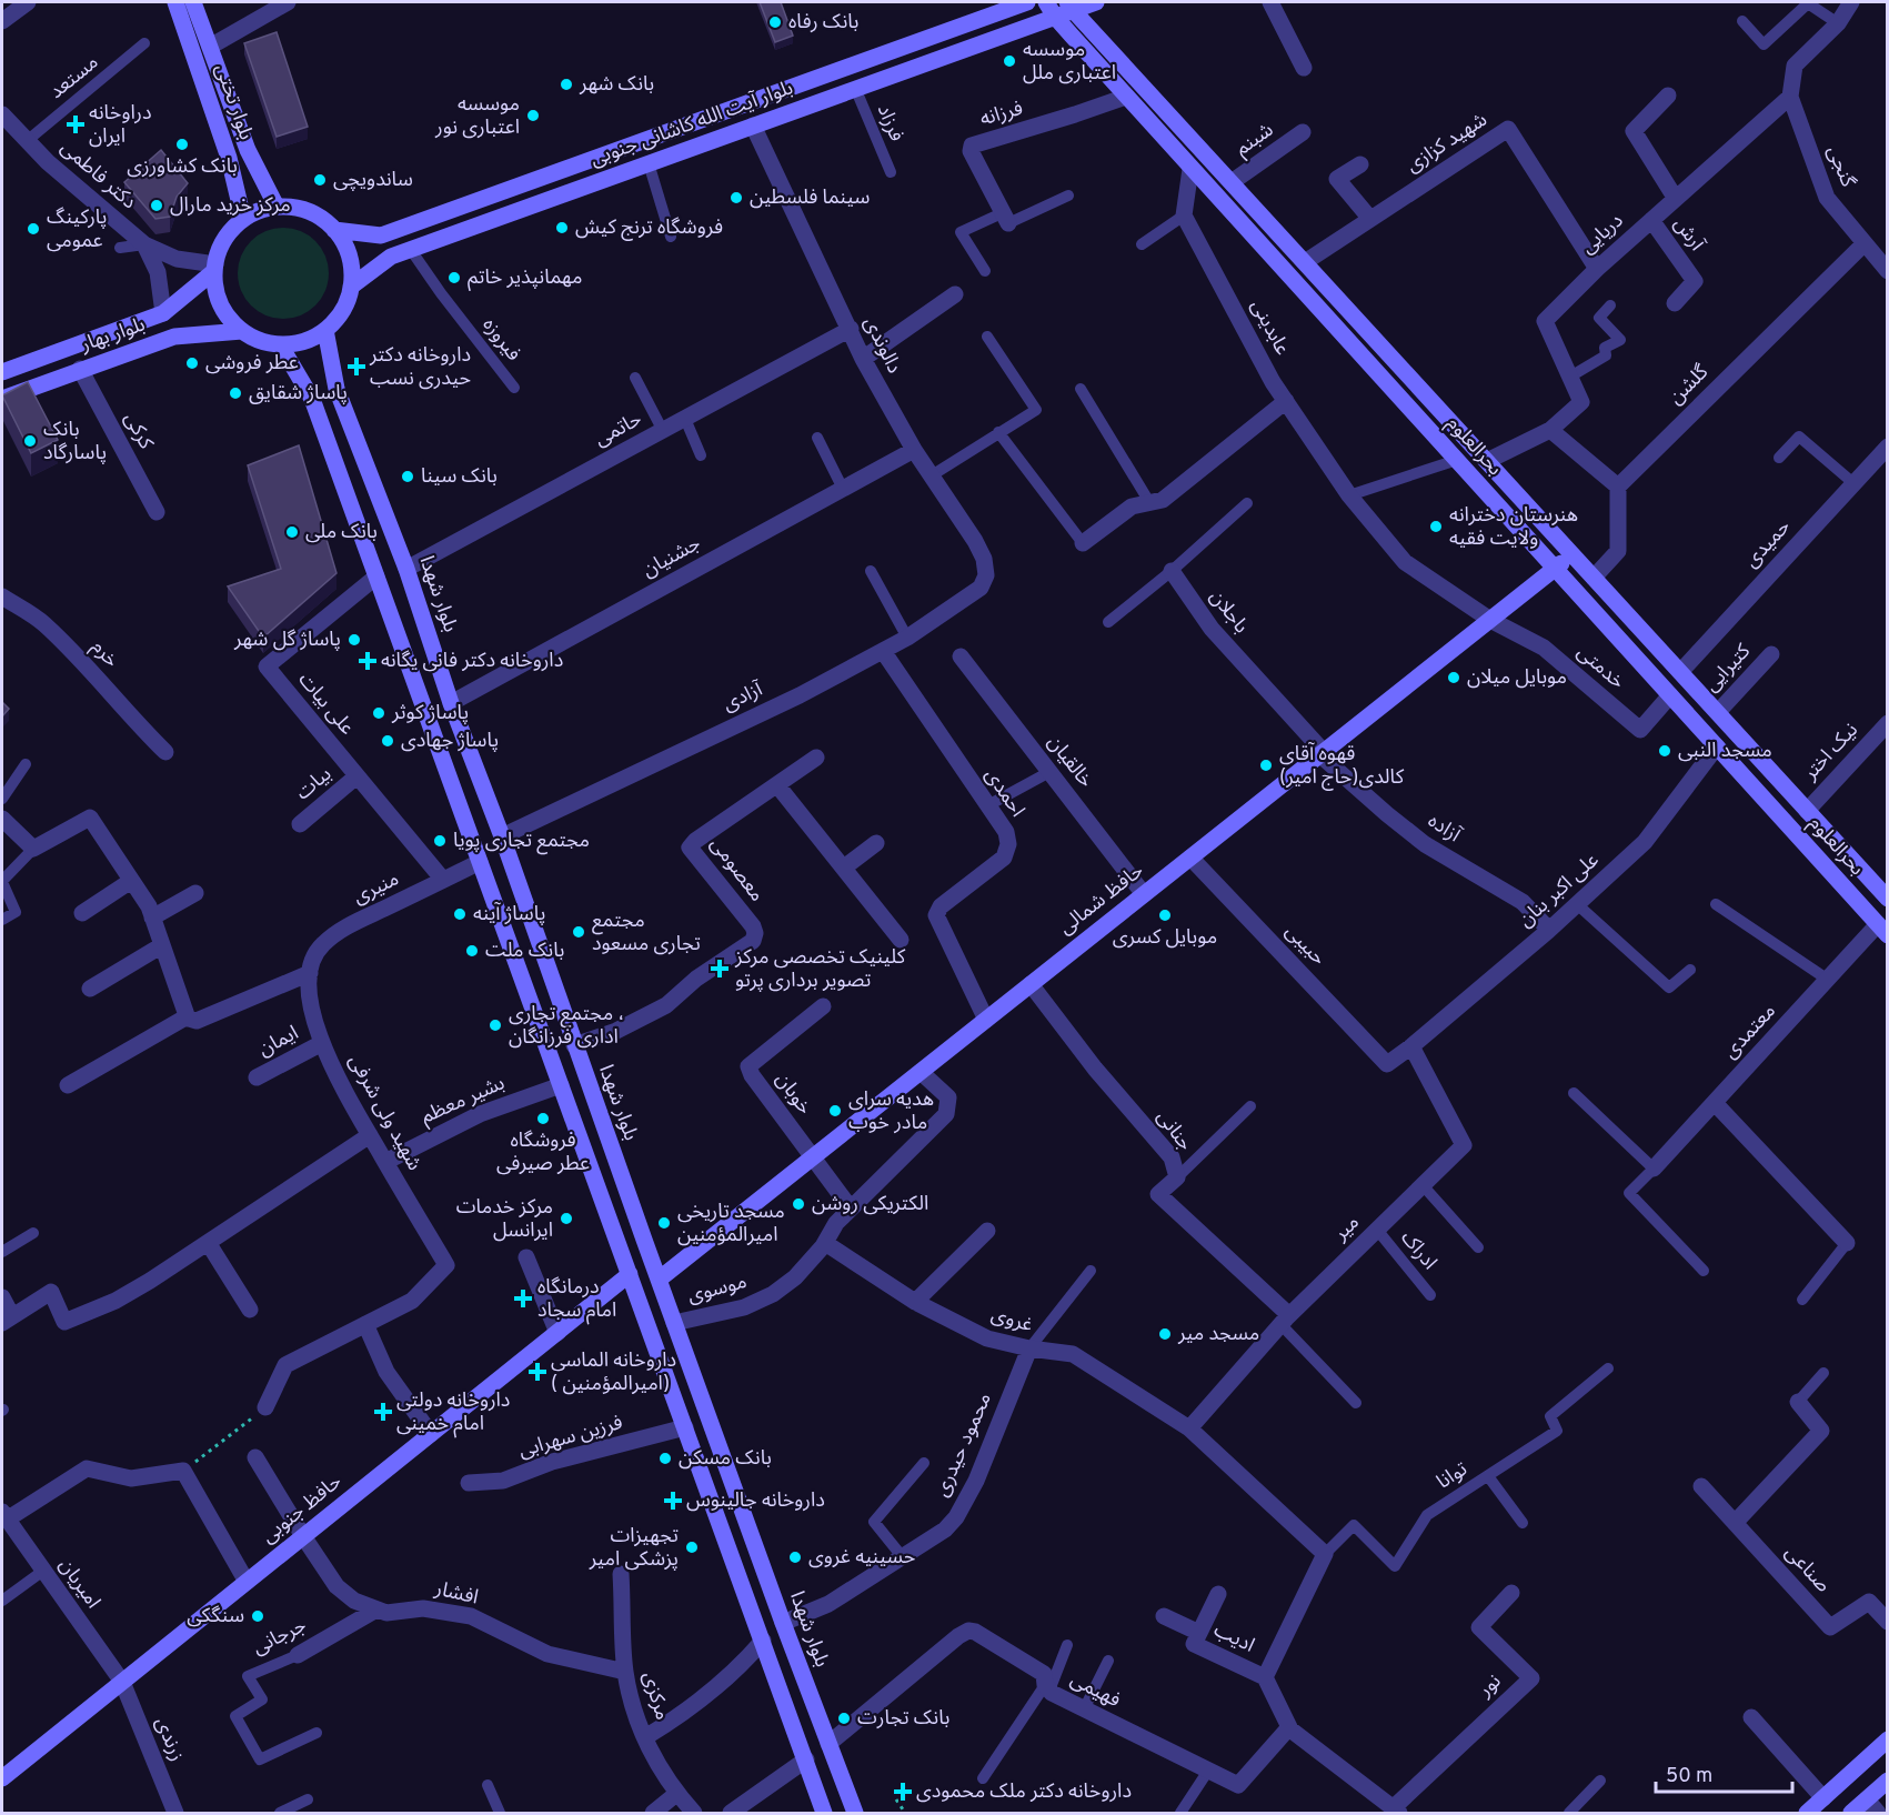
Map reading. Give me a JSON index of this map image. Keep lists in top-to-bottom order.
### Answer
{
  "streets": {
    "main road": [
      "بلوار تختی",
      "بلوار آیت الله کاشانی جنوبی",
      "بلوار بهار",
      "بحرالعلوم",
      "بلوار شهدا",
      "حافظ شمالی",
      "حافظ جنوبی"
    ],
    "street": [
      "فرزانه",
      "شبنم",
      "شهید کزازی",
      "گنجی",
      "دکتر فاطمی",
      "دریایی",
      "آرش",
      "عابدینی",
      "دالوندی",
      "گلشن",
      "حاتمی",
      "کرکی",
      "حمیدی",
      "جشنیان",
      "باجلان",
      "خرم",
      "خدمتی",
      "کتیرایی",
      "آزادی",
      "علی بیات",
      "نیک اختر",
      "خالقیان",
      "بیات",
      "احمدی",
      "آزاده",
      "معصومی",
      "منیری",
      "علی اکبر بنان",
      "حبیبی",
      "معتمدی",
      "ایمان",
      "خوبان",
      "بشیر معظم",
      "شهید ولی شرفی",
      "جنانی",
      "میر",
      "موسوی",
      "غروی",
      "فرزین سهرابی",
      "محمود حیدری",
      "صناعی",
      "امیریان",
      "افشار",
      "جرجانی",
      "ادیب",
      "نور",
      "فهیمی",
      "مرکزی",
      "زرندی"
    ],
    "lane": [
      "مستعد",
      "فرزاد",
      "فیروزه",
      "ادراک",
      "توانا"
    ]
  },
  "crossings": [
    ["مستعد", "دکتر فاطمی"],
    ["بلوار تختی", "بلوار آیت الله کاشانی جنوبی"],
    ["بلوار تختی", "دکتر فاطمی"],
    ["بلوار تختی", "بلوار بهار"],
    ["بلوار تختی", "بلوار شهدا"],
    ["فرزانه", "بحرالعلوم"],
    ["فرزاد", "بلوار آیت الله کاشانی جنوبی"],
    ["بلوار آیت الله کاشانی جنوبی", "دکتر فاطمی"],
    ["بلوار آیت الله کاشانی جنوبی", "بلوار بهار"],
    ["بلوار آیت الله کاشانی جنوبی", "فیروزه"],
    ["بلوار آیت الله کاشانی جنوبی", "دالوندی"],
    ["بلوار آیت الله کاشانی جنوبی", "بحرالعلوم"],
    ["بلوار آیت الله کاشانی جنوبی", "بلوار شهدا"],
    ["شبنم", "بحرالعلوم"],
    ["شهید کزازی", "دریایی"],
    ["شهید کزازی", "بحرالعلوم"],
    ["گنجی", "دریایی"],
    ["گنجی", "گلشن"],
    ["دکتر فاطمی", "بلوار بهار"],
    ["دکتر فاطمی", "بلوار شهدا"],
    ["دریایی", "آرش"],
    ["دریایی", "بحرالعلوم"],
    ["عابدینی", "خدمتی"],
    ["عابدینی", "حافظ شمالی"],
    ["بلوار بهار", "کرکی"],
    ["بلوار بهار", "بلوار شهدا"],
    ["دالوندی", "حاتمی"],
    ["دالوندی", "جشنیان"],
    ["دالوندی", "آزادی"],
    ["حاتمی", "بلوار شهدا"],
    ["بحرالعلوم", "حمیدی"],
    ["بحرالعلوم", "خدمتی"],
    ["بحرالعلوم", "کتیرایی"],
    ["بحرالعلوم", "نیک اختر"],
    ["بحرالعلوم", "علی اکبر بنان"],
    ["بحرالعلوم", "حافظ شمالی"],
    ["بحرالعلوم", "معتمدی"],
    ["جشنیان", "بلوار شهدا"],
    ["بلوار شهدا", "آزادی"],
    ["بلوار شهدا", "معصومی"],
    ["بلوار شهدا", "حافظ شمالی"],
    ["بلوار شهدا", "موسوی"],
    ["بلوار شهدا", "محمود حیدری"],
    ["بلوار شهدا", "فهیمی"],
    ["باجلان", "آزاده"],
    ["باجلان", "حافظ شمالی"],
    ["خدمتی", "حافظ شمالی"],
    ["آزادی", "احمدی"],
    ["علی بیات", "بیات"],
    ["علی بیات", "منیری"],
    ["خالقیان", "حافظ شمالی"],
    ["احمدی", "حافظ شمالی"],
    ["آزاده", "علی اکبر بنان"],
    ["آزاده", "حافظ شمالی"],
    ["منیری", "شهید ولی شرفی"],
    ["علی اکبر بنان", "حبیبی"],
    ["علی اکبر بنان", "میر"],
    ["حافظ شمالی", "حبیبی"],
    ["حافظ شمالی", "خوبان"],
    ["حافظ شمالی", "جنانی"],
    ["حافظ شمالی", "موسوی"],
    ["ایمان", "شهید ولی شرفی"],
    ["بشیر معظم", "شهید ولی شرفی"],
    ["جنانی", "میر"],
    ["میر", "ادراک"],
    ["میر", "غروی"],
    ["موسوی", "غروی"],
    ["غروی", "محمود حیدری"],
    ["حافظ جنوبی", "امیریان"],
    ["حافظ جنوبی", "افشار"],
    ["حافظ جنوبی", "زرندی"],
    ["امیریان", "زرندی"],
    ["افشار", "جرجانی"],
    ["افشار", "مرکزی"]
  ],
  "places": {
    "other": [
      "بانک رفاه",
      "موسسه اعتباری ملل",
      "بانک شهر",
      "موسسه اعتباری نور",
      "بانک کشاورزی",
      "ساندویچی",
      "سینما فلسطین",
      "مرکز خرید مارال",
      "فروشگاه ترنج کیش",
      "پارکینگ عمومی",
      "مهمانپذیر خاتم",
      "عطر فروشی",
      "پاساژ شقایق",
      "بانک پاسارگاد",
      "بانک سینا",
      "هنرستان دخترانه ولایت فقیه",
      "بانک ملی",
      "پاساژ گل شهر",
      "موبایل میلان",
      "پاساژ کوثر",
      "پاساژ جهادی",
      "مسجد النبی",
      "قهوه آقای کالدی(حاج امیر)",
      "مجتمع تجاری پویا",
      "پاساژ آینه",
      "موبایل کسری",
      "مجتمع تجاری مسعود",
      "بانک ملت",
      "مجتمع تجاری ، اداری فرزانگان",
      "هدیه سرای مادر خوب",
      "فروشگاه عطر صیرفی",
      "الکتریکی روشن",
      "مرکز خدمات ایرانسل",
      "مسجد تاریخی امیرالمؤمنین",
      "مسجد میر",
      "بانک مسکن",
      "تجهیزات پزشکی امیر",
      "حسینیه غروی",
      "سنگکی",
      "بانک تجارت"
    ],
    "health": [
      "دراوخانه ایران",
      "داروخانه دکتر حیدری نسب",
      "داروخانه دکتر فانی یگانه",
      "کلینیک تخصصی مرکز تصویر برداری پرتو",
      "درمانگاه امام سجاد",
      "داروخانه الماسی ( امیرالمؤمنین)",
      "داروخانه دولتی امام خمینی",
      "داروخانه جالینوس",
      "داروخانه دکتر ملک محمودی"
    ]
  },
  "scale_bar": "50 m"
}
